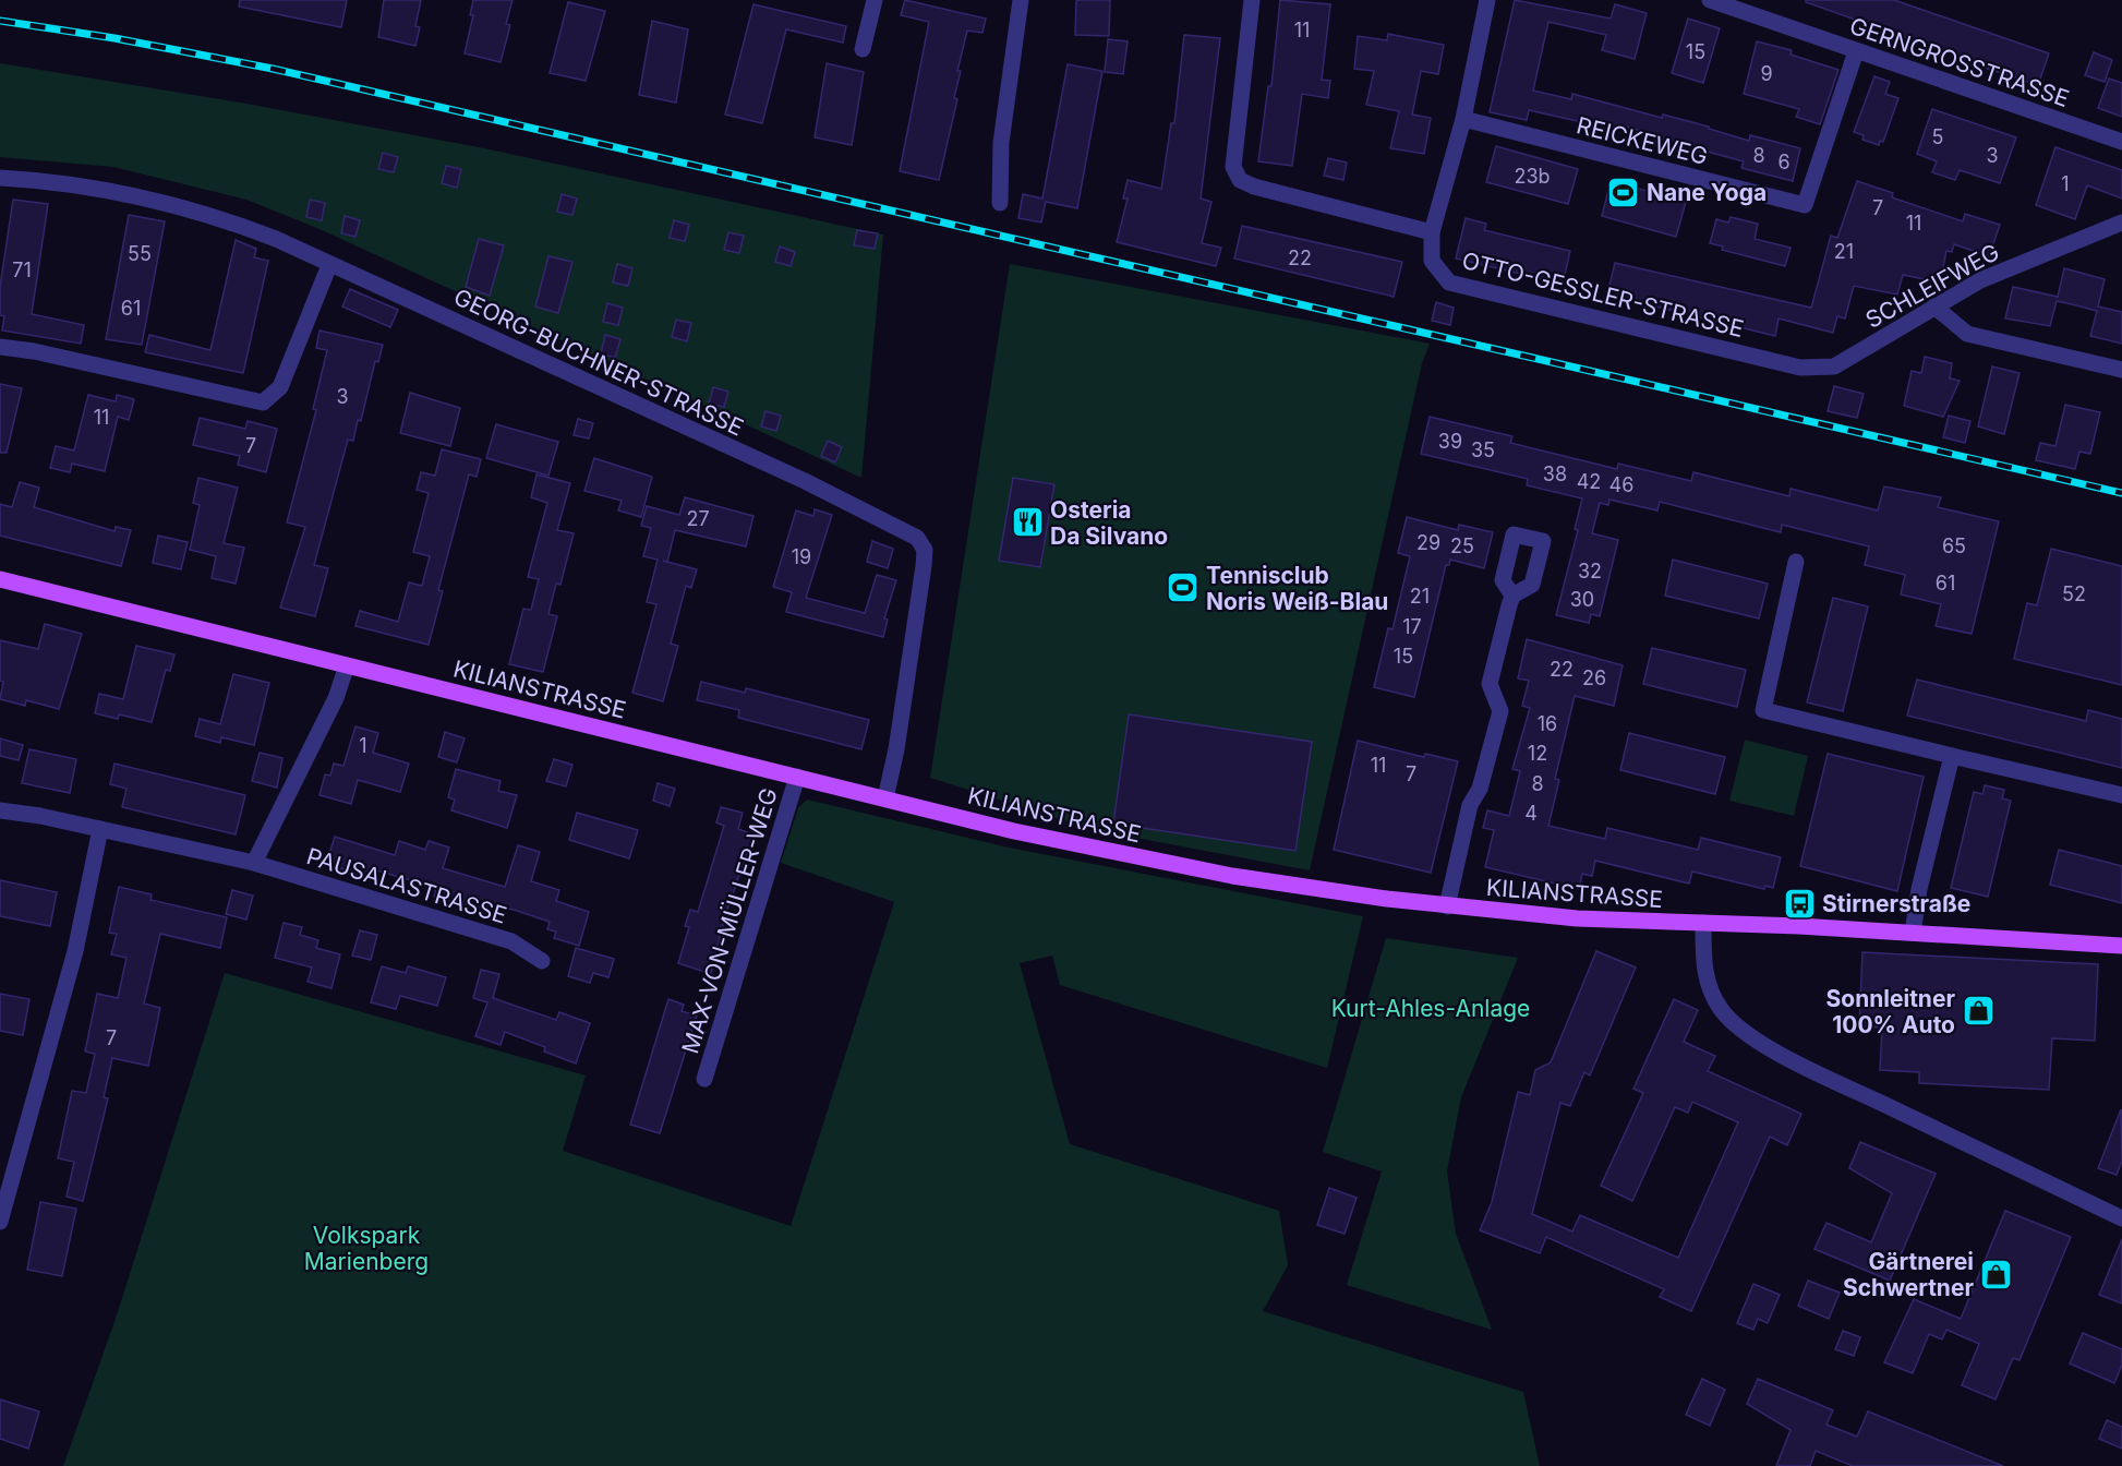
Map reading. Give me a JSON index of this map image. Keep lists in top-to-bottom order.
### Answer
{
  "streets": {
    "main road": ["KILIANSTRASSE"],
    "street": [
      "GERNGROSSTRASSE",
      "REICKEWEG",
      "SCHLEIFWEG",
      "OTTO-GESSLER-STRASSE",
      "GEORG-BUCHNER-STRASSE",
      "PAUSALASTRASSE",
      "MAX-VON-MÜLLER-WEG"
    ]
  },
  "crossings": [
    ["GERNGROSSTRASSE", "REICKEWEG"],
    ["REICKEWEG", "OTTO-GESSLER-STRASSE"],
    ["SCHLEIFWEG", "OTTO-GESSLER-STRASSE"],
    ["GEORG-BUCHNER-STRASSE", "KILIANSTRASSE"],
    ["KILIANSTRASSE", "MAX-VON-MÜLLER-WEG"]
  ],
  "parks": ["Kurt-Ahles-Anlage", "Volkspark Marienberg"],
  "places": {
    "sports": ["Nane Yoga", "Tennisclub Noris Weiß-Blau"],
    "restaurant": ["Osteria Da Silvano"],
    "bus stop": ["Stirnerstraße"],
    "shop": ["Sonnleitner 100% Auto", "Gärtnerei Schwertner"]
  },
  "house_numbers": [
    "11",
    "15",
    "9",
    "5",
    "8",
    "3",
    "6",
    "23b",
    "1",
    "7",
    "11",
    "21",
    "55",
    "22",
    "71",
    "61",
    "3",
    "11",
    "39",
    "7",
    "35",
    "38",
    "42",
    "46",
    "27",
    "29",
    "25",
    "65",
    "19",
    "32",
    "61",
    "52",
    "21",
    "30",
    "17",
    "15",
    "22",
    "26",
    "16",
    "1",
    "12",
    "11",
    "7",
    "8",
    "4",
    "7"
  ]
}
